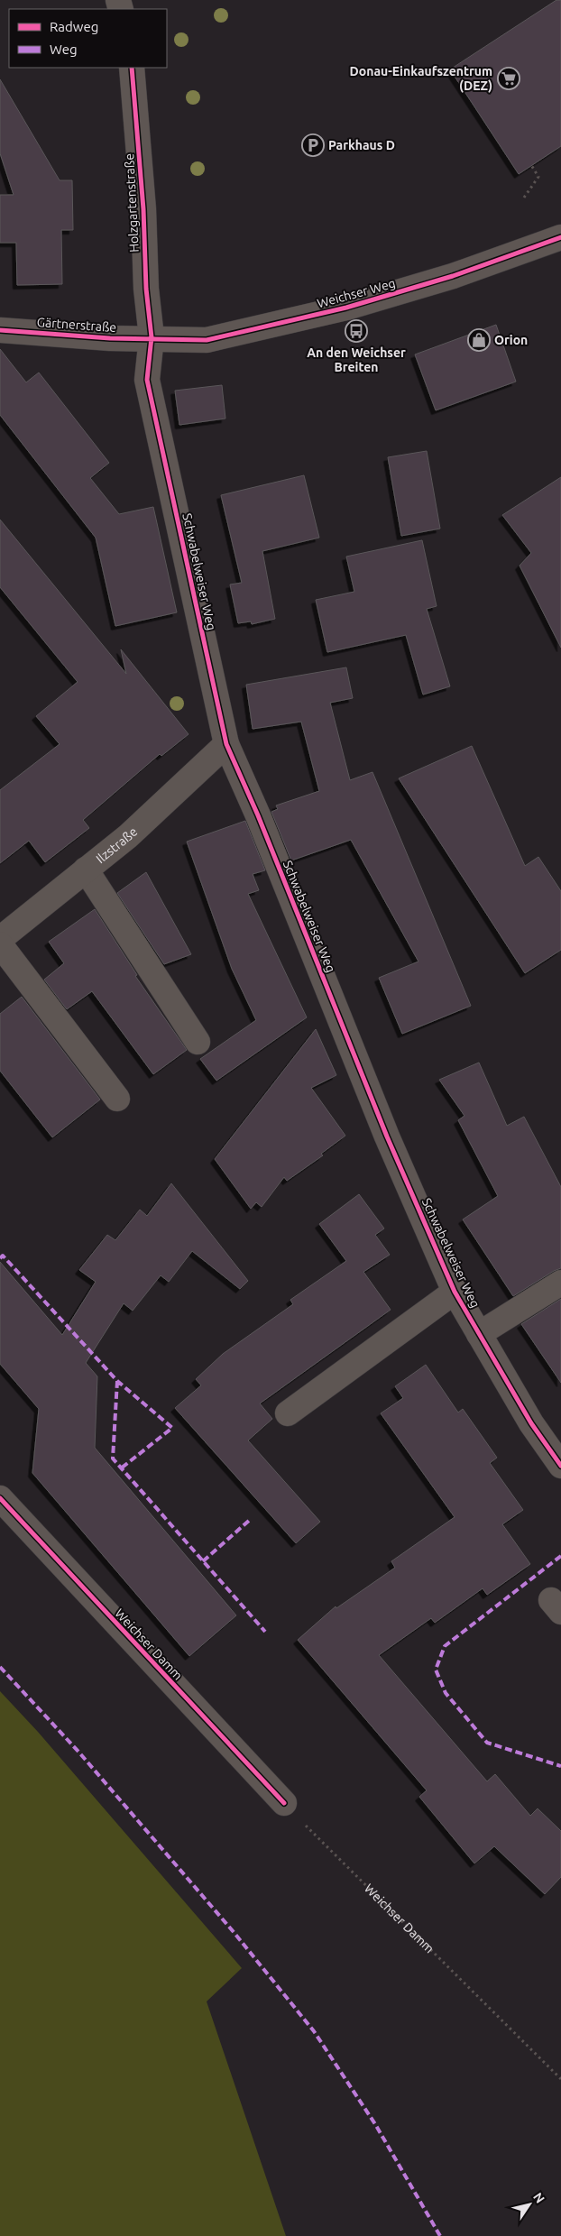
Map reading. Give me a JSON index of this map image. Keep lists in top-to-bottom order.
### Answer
{
  "streets": {
    "street": [
      "Holzgartenstraße",
      "Weichser Weg",
      "Gärtnerstraße",
      "Schwabelweiser Weg",
      "Ilzstraße",
      "Weichser Damm"
    ]
  },
  "crossings": [
    ["Holzgartenstraße", "Weichser Weg"],
    ["Holzgartenstraße", "Gärtnerstraße"],
    ["Holzgartenstraße", "Schwabelweiser Weg"],
    ["Weichser Weg", "Gärtnerstraße"],
    ["Weichser Weg", "Schwabelweiser Weg"],
    ["Gärtnerstraße", "Schwabelweiser Weg"],
    ["Schwabelweiser Weg", "Ilzstraße"]
  ],
  "places": {
    "supermarket": ["Donau-Einkaufszentrum (DEZ)"],
    "parking": ["Parkhaus D"],
    "bus stop": ["An den Weichser Breiten"],
    "shop": ["Orion"]
  },
  "legend": ["Radweg", "Weg"],
  "north": "top right"
}
